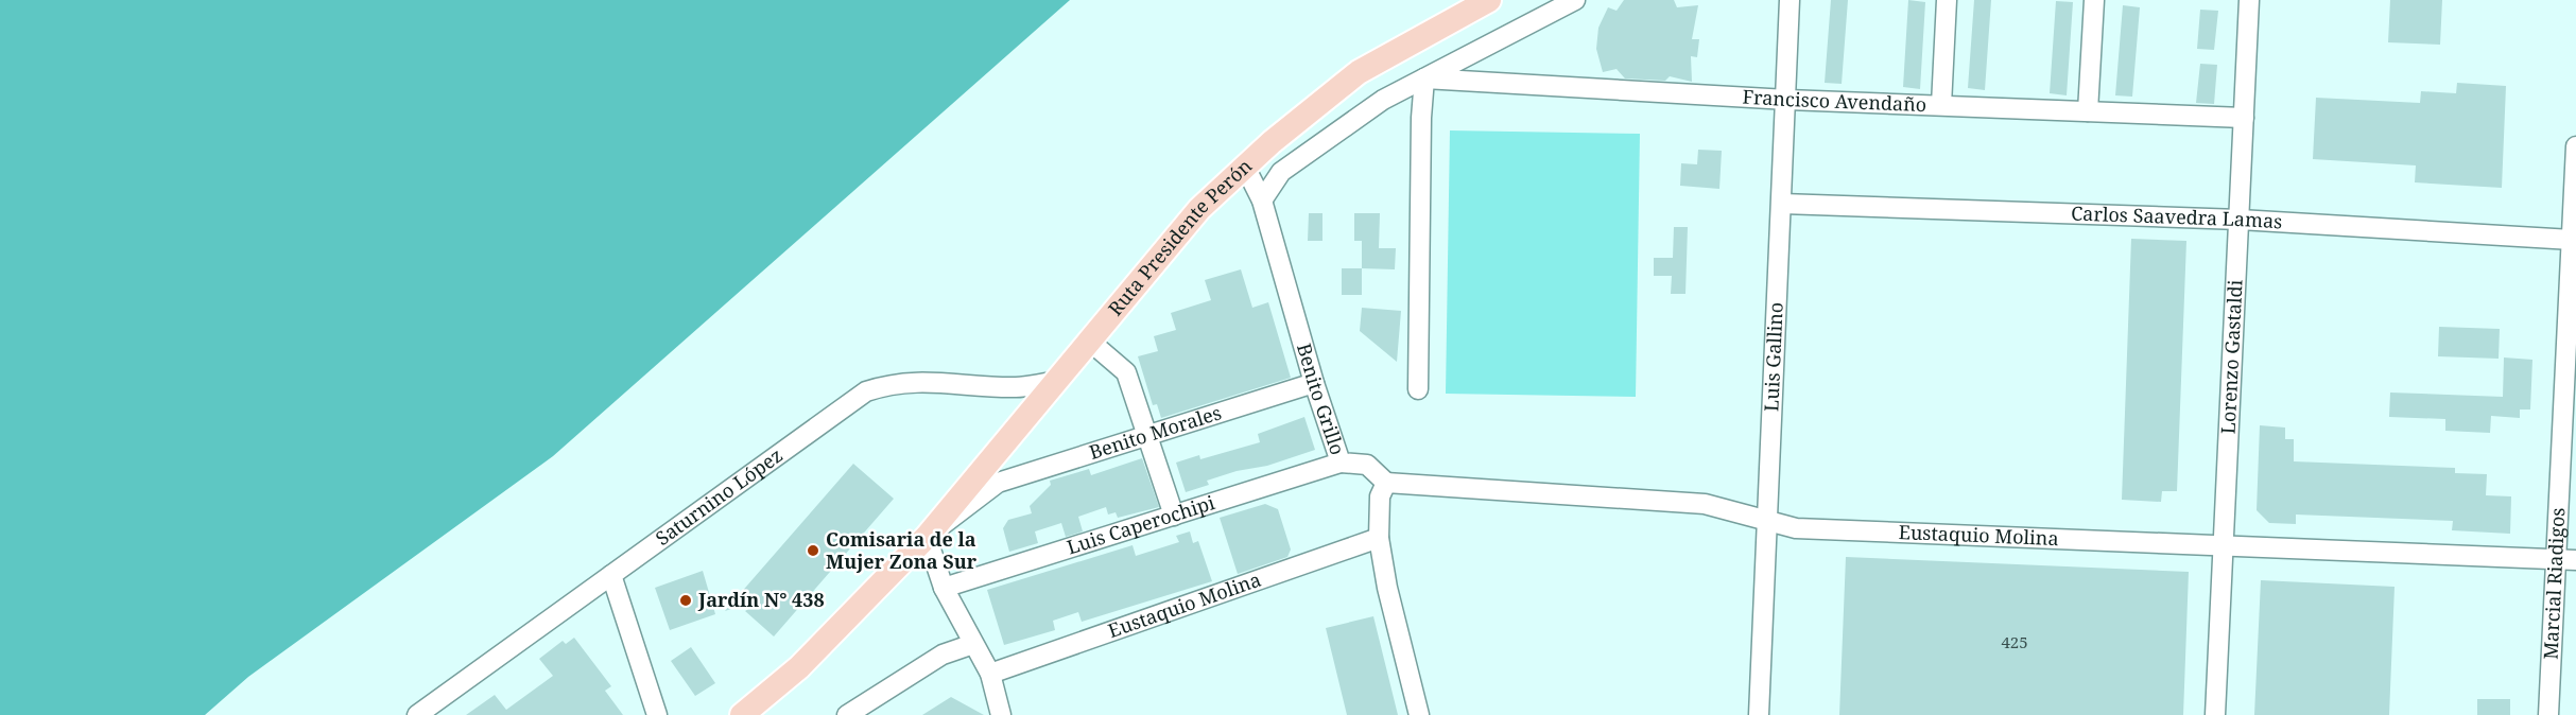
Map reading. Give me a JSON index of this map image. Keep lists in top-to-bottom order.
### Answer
{
  "streets": {
    "main road": ["Ruta Presidente Perón"],
    "street": [
      "Francisco Avendaño",
      "Carlos Saavedra Lamas",
      "Luis Gallino",
      "Lorenzo Gastaldi",
      "Benito Grillo",
      "Benito Morales",
      "Saturnino López",
      "Luis Caperochipi",
      "Eustaquio Molina",
      "Marcial Riadigos"
    ]
  },
  "crossings": [
    ["Francisco Avendaño", "Luis Gallino"],
    ["Francisco Avendaño", "Lorenzo Gastaldi"],
    ["Carlos Saavedra Lamas", "Luis Gallino"],
    ["Carlos Saavedra Lamas", "Lorenzo Gastaldi"],
    ["Carlos Saavedra Lamas", "Marcial Riadigos"],
    ["Ruta Presidente Perón", "Benito Grillo"],
    ["Ruta Presidente Perón", "Benito Morales"],
    ["Ruta Presidente Perón", "Saturnino López"],
    ["Luis Gallino", "Eustaquio Molina"],
    ["Lorenzo Gastaldi", "Eustaquio Molina"],
    ["Benito Grillo", "Benito Morales"],
    ["Benito Grillo", "Luis Caperochipi"],
    ["Benito Grillo", "Eustaquio Molina"],
    ["Eustaquio Molina", "Marcial Riadigos"]
  ],
  "places": ["Comisaria de la Mujer Zona Sur", "Jardín N° 438"],
  "house_numbers": ["425"]
}
